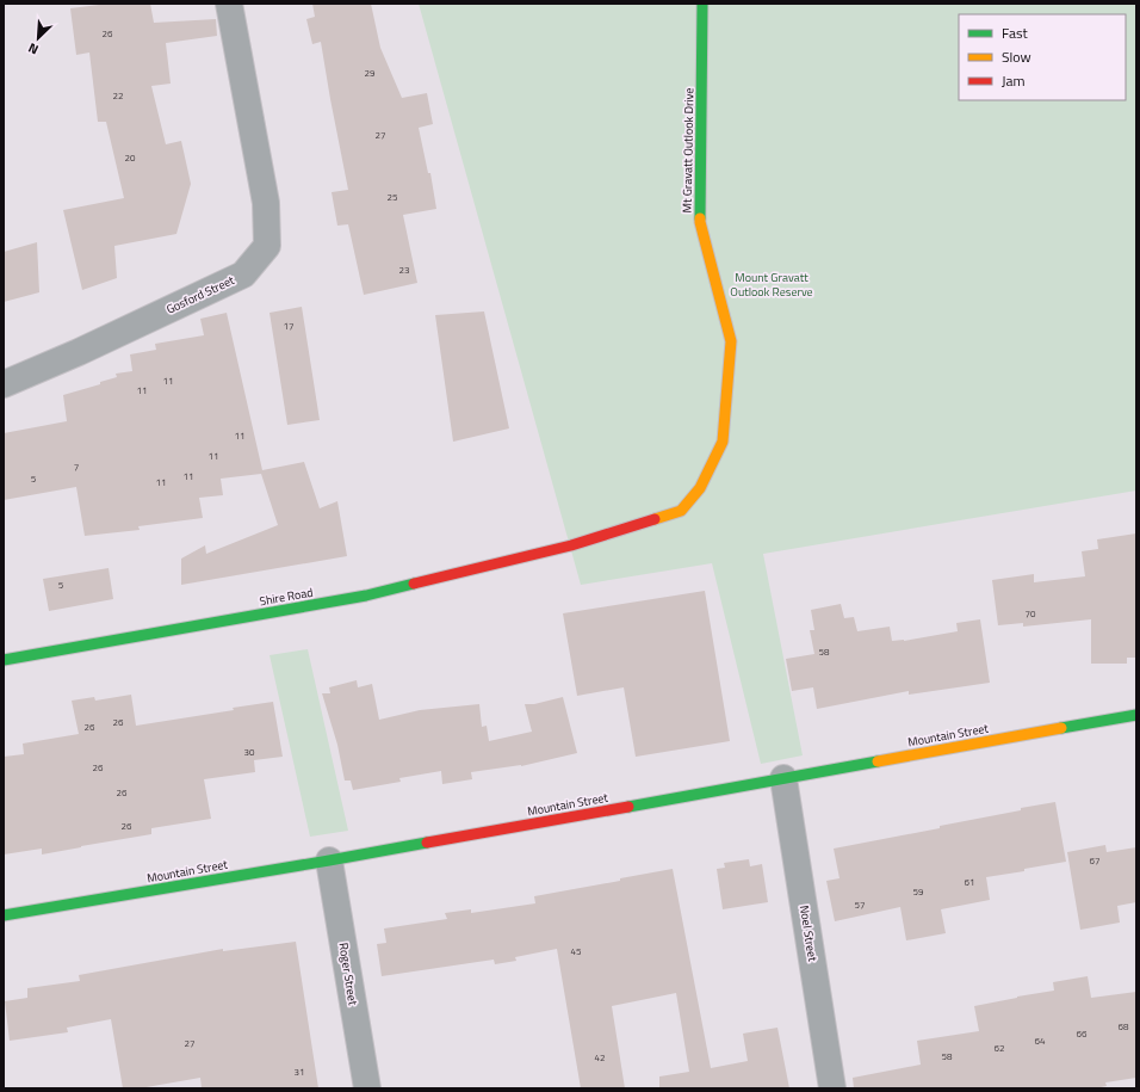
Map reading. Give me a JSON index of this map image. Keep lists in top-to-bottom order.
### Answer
{
  "streets": {
    "street": [
      "Mt Gravatt Outlook Drive",
      "Gosford Street",
      "Shire Road",
      "Mountain Street",
      "Noel Street",
      "Roger Street"
    ]
  },
  "crossings": [
    ["Mt Gravatt Outlook Drive", "Shire Road"],
    ["Mountain Street", "Noel Street"],
    ["Mountain Street", "Roger Street"]
  ],
  "parks": ["Mount Gravatt Outlook Reserve"],
  "house_numbers": [
    "26",
    "29",
    "22",
    "27",
    "20",
    "25",
    "23",
    "17",
    "11",
    "11",
    "11",
    "11",
    "7",
    "11",
    "5",
    "11",
    "5",
    "70",
    "58",
    "26",
    "26",
    "30",
    "26",
    "26",
    "26",
    "67",
    "61",
    "59",
    "57",
    "45",
    "68",
    "66",
    "64",
    "27",
    "62",
    "58",
    "42",
    "31"
  ],
  "legend": ["Fast", "Slow", "Jam"],
  "north": "bottom left"
}
